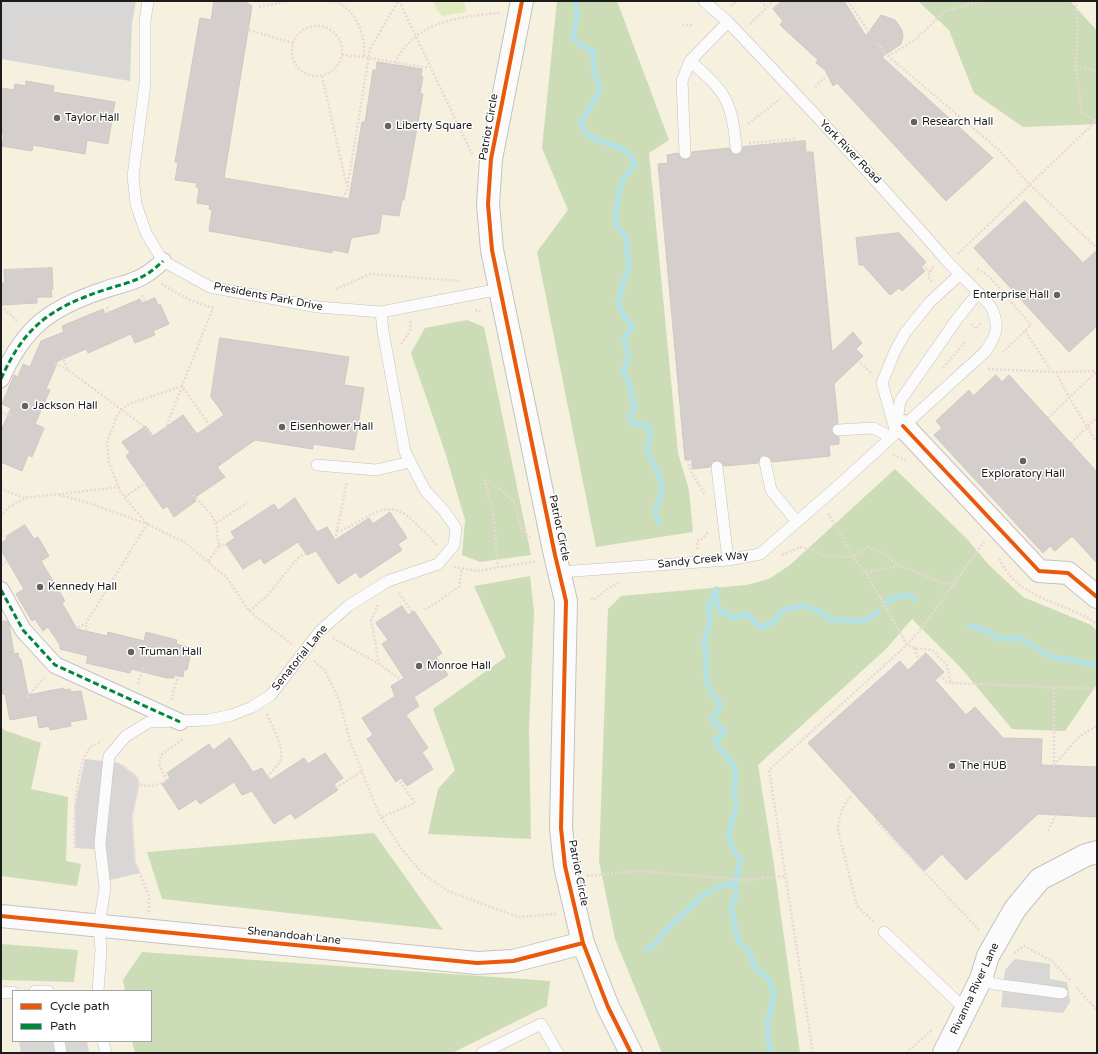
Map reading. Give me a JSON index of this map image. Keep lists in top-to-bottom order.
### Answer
{
  "streets": {
    "street": ["Patriot Circle", "Shenandoah Lane", "Rivanna River Lane"],
    "lane": [
      "York River Road",
      "Presidents Park Drive",
      "Sandy Creek Way",
      "Senatorial Lane"
    ]
  },
  "crossings": [
    ["Patriot Circle", "Presidents Park Drive"],
    ["Patriot Circle", "Sandy Creek Way"],
    ["Patriot Circle", "Shenandoah Lane"],
    ["York River Road", "Sandy Creek Way"],
    ["Presidents Park Drive", "Senatorial Lane"],
    ["Senatorial Lane", "Shenandoah Lane"]
  ],
  "places": [
    "Taylor Hall",
    "Research Hall",
    "Liberty Square",
    "Enterprise Hall",
    "Jackson Hall",
    "Eisenhower Hall",
    "Exploratory Hall",
    "Kennedy Hall",
    "Truman Hall",
    "Monroe Hall",
    "The HUB"
  ],
  "legend": ["Cycle path", "Path"]
}
